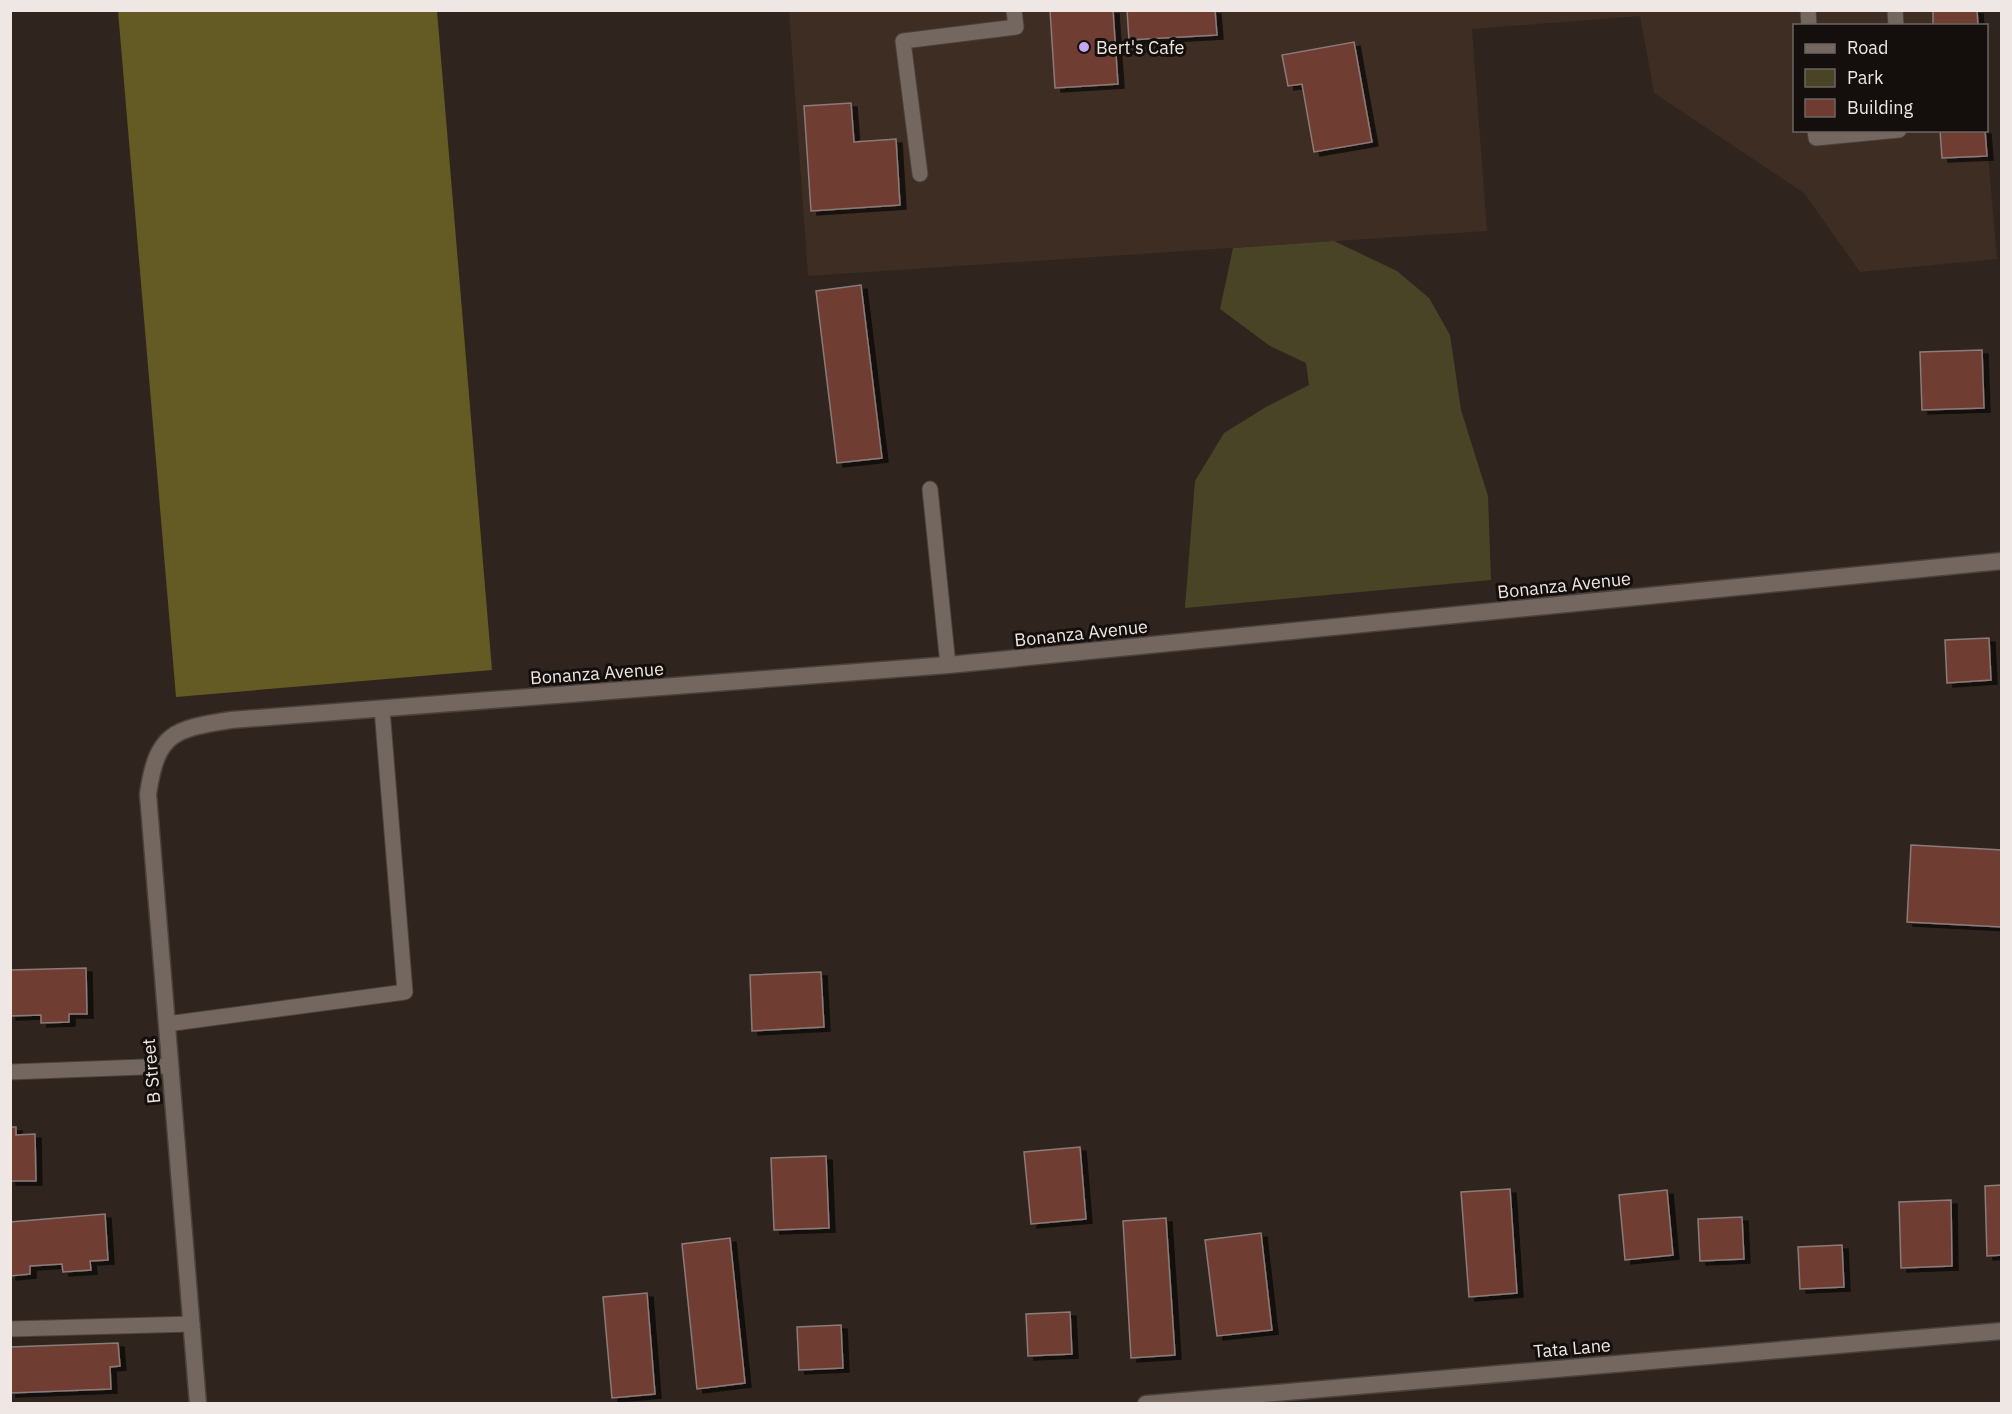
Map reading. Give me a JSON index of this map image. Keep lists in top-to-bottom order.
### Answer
{
  "streets": {
    "street": ["Bonanza Avenue", "B Street", "Tata Lane"]
  },
  "crossings": [
    ["Bonanza Avenue", "B Street"]
  ],
  "places": ["Bert's Cafe"],
  "legend": ["Road", "Park", "Building"]
}
